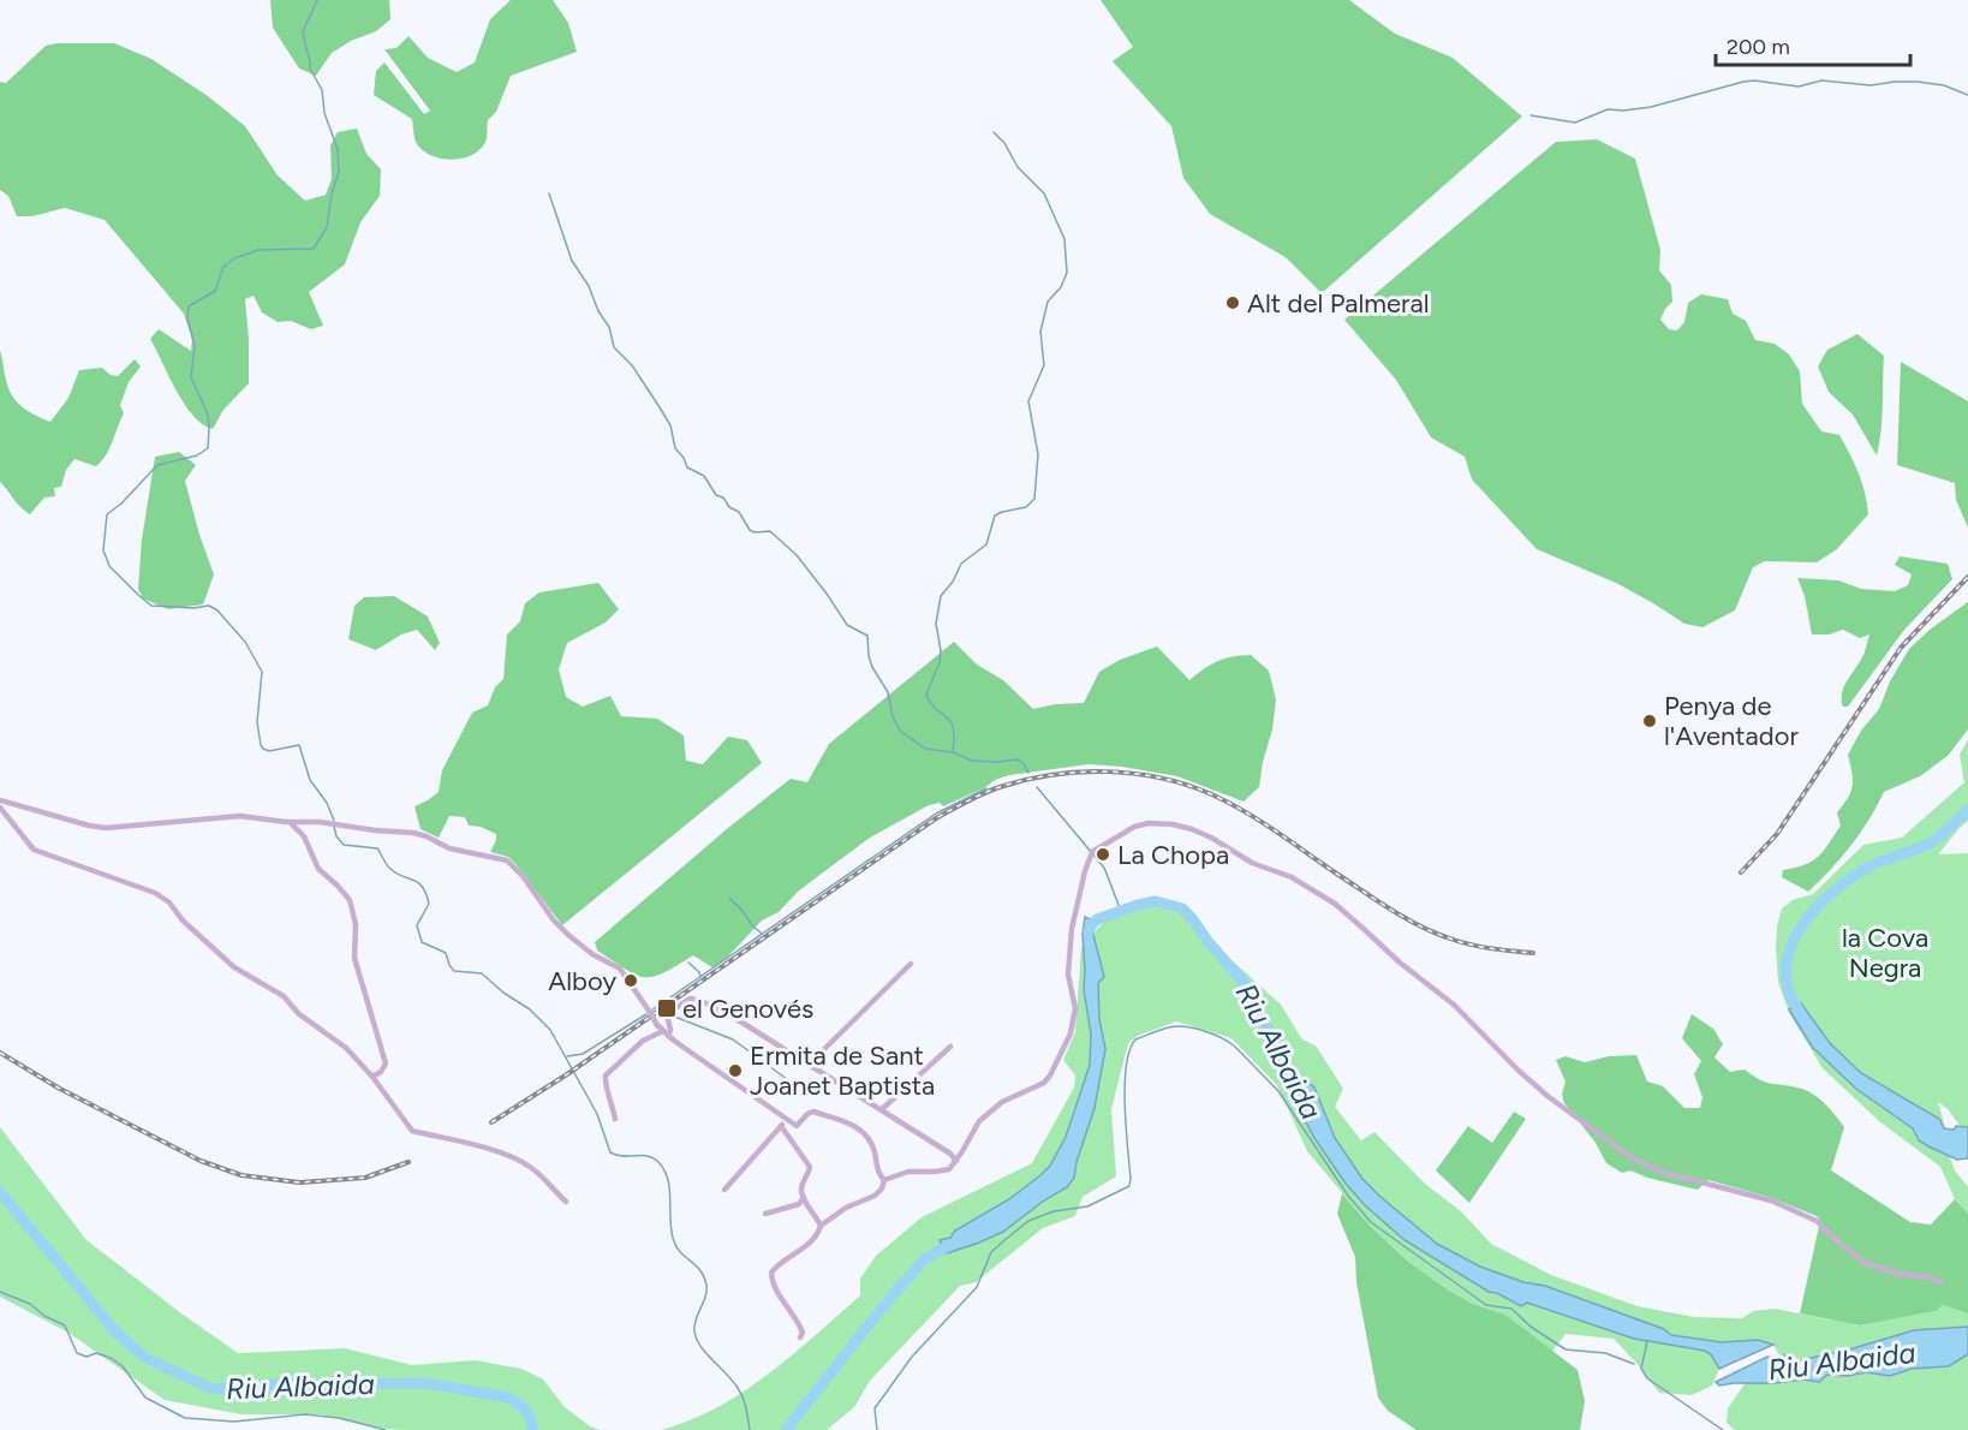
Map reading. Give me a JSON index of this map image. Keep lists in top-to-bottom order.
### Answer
{
  "water": ["Riu Albaida"],
  "parks": ["la Cova Negra"],
  "places": {
    "other": [
      "Alt del Palmeral",
      "Penya de l'Aventador",
      "La Chopa",
      "Alboy",
      "Ermita de Sant Joanet Baptista"
    ],
    "transit": ["el Genovés"]
  },
  "scale_bar": "200 m"
}
